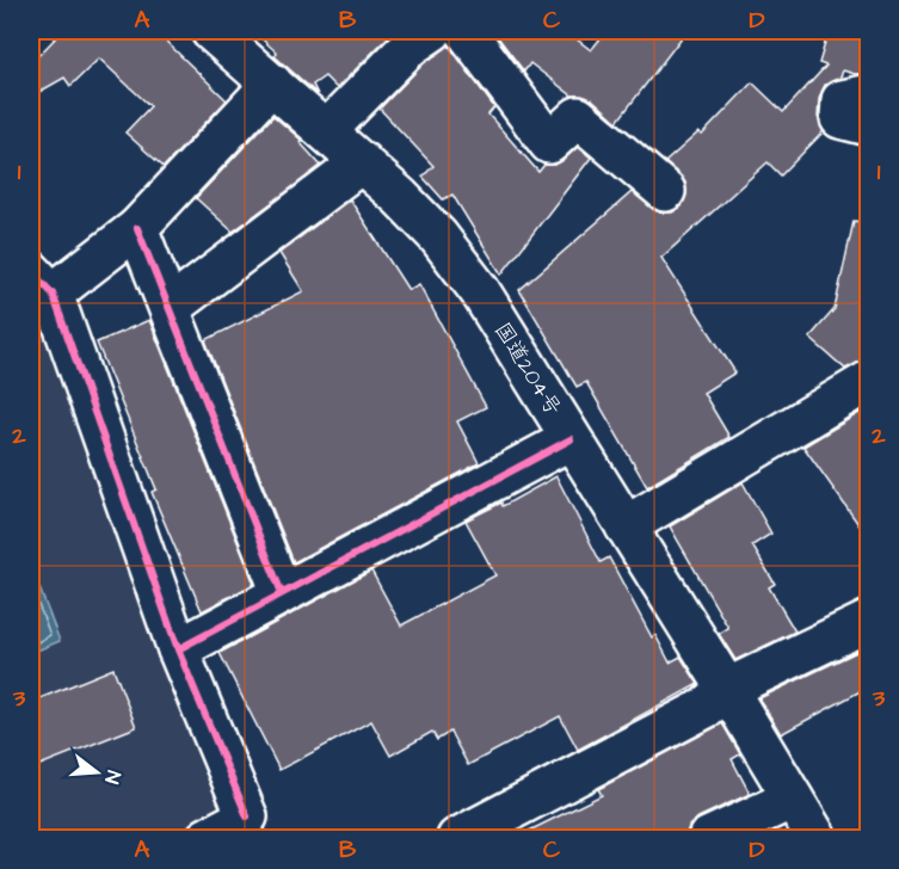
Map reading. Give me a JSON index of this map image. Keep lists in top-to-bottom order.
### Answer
{
  "streets": {
    "main road": ["国道204号"]
  },
  "north": "right",
  "grid": {
    "columns": [
      "A",
      "B",
      "C",
      "D"
    ],
    "rows": ["1", "2", "3"]
  }
}
